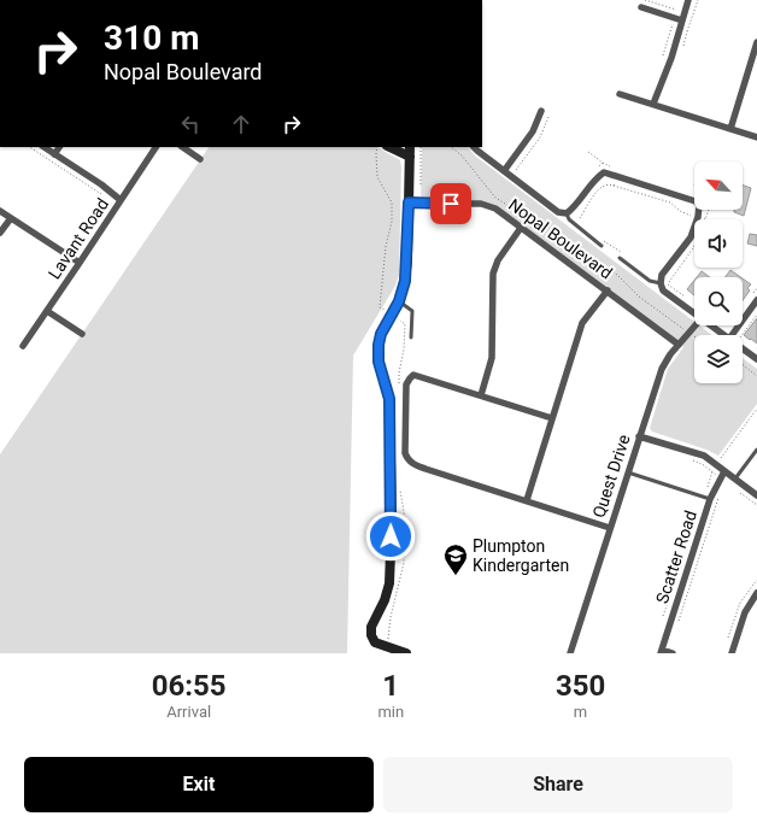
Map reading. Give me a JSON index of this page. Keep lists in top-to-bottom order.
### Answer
{
  "streets": {
    "street": [
      "Lavant Road",
      "Nopal Boulevard",
      "Quest Drive",
      "Scatter Road"
    ]
  },
  "crossings": [
    ["Nopal Boulevard", "Quest Drive"]
  ],
  "places": {
    "school or university": ["Plumpton Kindergarten"]
  },
  "north": "top left",
  "page": {
    "turn": ["310 m", "Nopal Boulevard"],
    "eta": [
      "06:55",
      "Arrival",
      "1",
      "min",
      "350",
      "m"
    ],
    "buttons": ["Exit", "Share"]
  }
}
